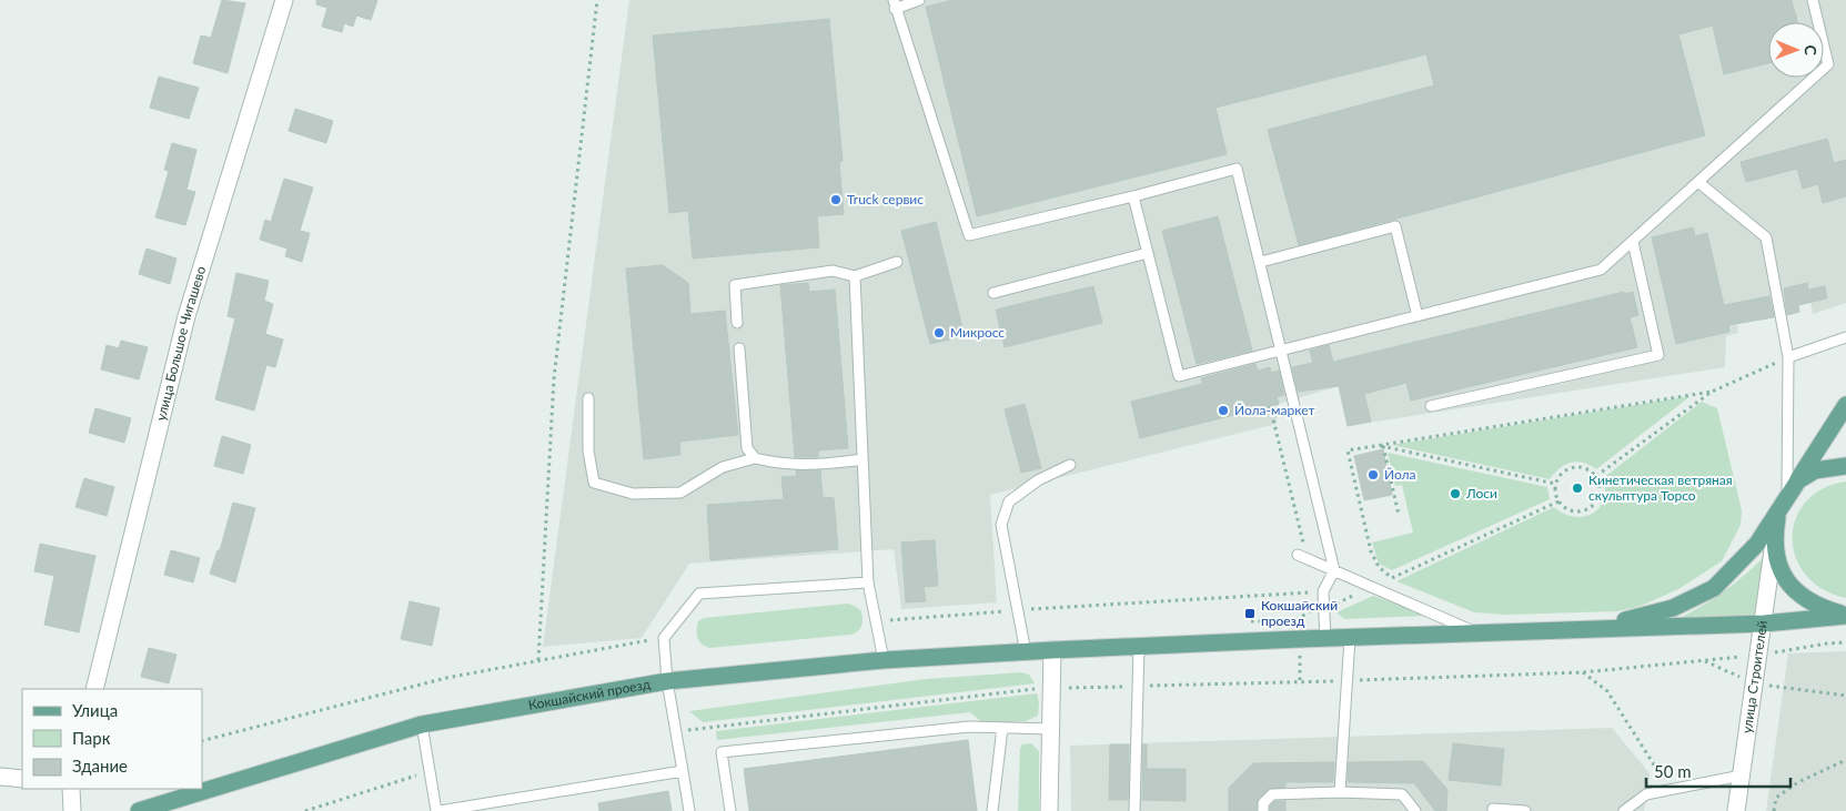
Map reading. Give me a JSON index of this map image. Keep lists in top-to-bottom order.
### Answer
{
  "streets": {
    "main road": ["Кокшайский проезд"],
    "street": ["улица Большое Чигашево", "улица Строителей"]
  },
  "crossings": [
    ["улица Строителей", "Кокшайский проезд"]
  ],
  "places": {
    "other": [
      "Truck сервис",
      "Микросс",
      "Йола-маркет",
      "Йола",
      "Кинетическая ветряная скульптура Торсо",
      "Лоси"
    ],
    "transit": ["Кокшайский проезд"]
  },
  "legend": ["Улица", "Парк", "Здание"],
  "scale_bar": "50 m",
  "north": "right"
}
